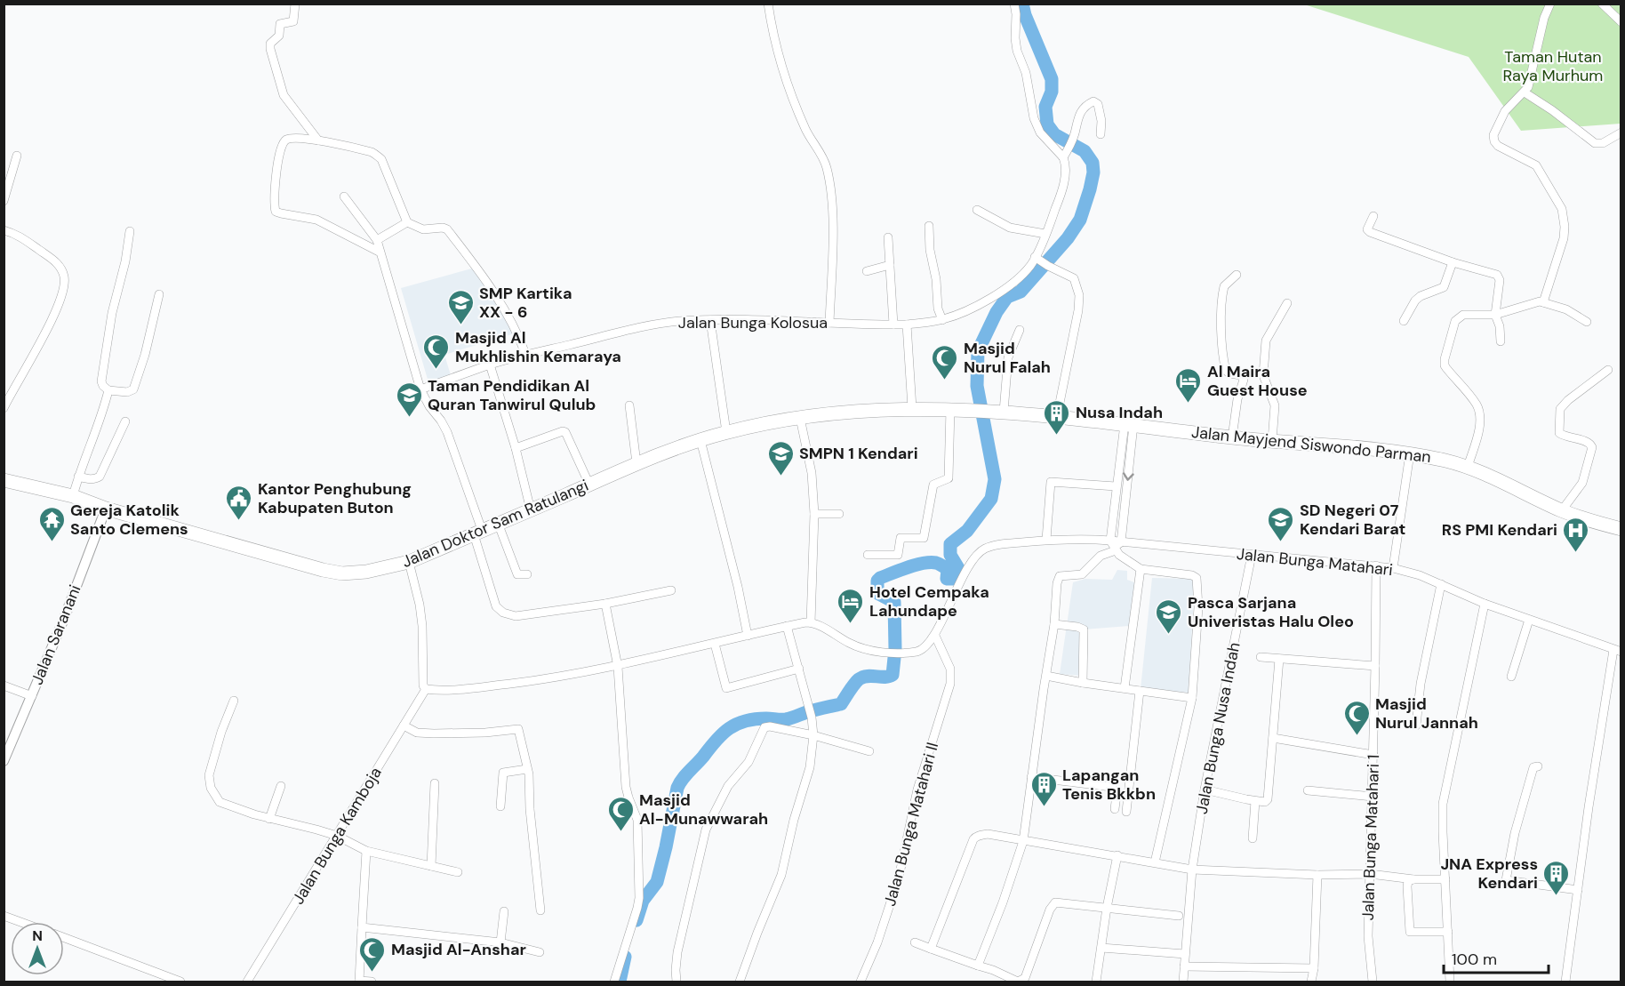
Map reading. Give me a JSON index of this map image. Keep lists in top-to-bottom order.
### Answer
{
  "streets": {
    "highway": ["Jalan Mayjend Siswondo Parman", "Jalan Doktor Sam Ratulangi"],
    "street": [
      "Jalan Bunga Kolosua",
      "Jalan Bunga Matahari",
      "Jalan Saranani",
      "Jalan Bunga Nusa Indah",
      "Jalan Bunga Matahari II",
      "Jalan Bunga Kamboja",
      "Jalan Bunga Matahari 1"
    ]
  },
  "crossings": [
    ["Jalan Mayjend Siswondo Parman", "Jalan Doktor Sam Ratulangi"],
    ["Jalan Doktor Sam Ratulangi", "Jalan Saranani"],
    ["Jalan Bunga Matahari", "Jalan Bunga Nusa Indah"],
    ["Jalan Bunga Matahari", "Jalan Bunga Matahari II"],
    ["Jalan Bunga Matahari", "Jalan Bunga Matahari 1"]
  ],
  "parks": ["Taman Hutan Raya Murhum"],
  "places": {
    "school or university": [
      "SMP Kartika XX - 6",
      "Taman Pendidikan Al Quran Tanwirul Qulub",
      "SMPN 1 Kendari",
      "SD Negeri 07 Kendari Barat",
      "Pasca Sarjana Univeristas Halu Oleo"
    ],
    "mosque": [
      "Masjid Al Mukhlishin Kemaraya",
      "Masjid Nurul Falah",
      "Masjid Nurul Jannah",
      "Masjid Al-Munawwarah",
      "Masjid Al-Anshar"
    ],
    "hotel": ["Al Maira Guest House", "Hotel Cempaka Lahundape"],
    "building": ["Nusa Indah", "Lapangan Tenis Bkkbn", "JNA Express Kendari"],
    "public building": ["Kantor Penghubung Kabupaten Buton"],
    "temple": ["Gereja Katolik Santo Clemens"],
    "hospital": ["RS PMI Kendari"]
  },
  "scale_bar": "100 m",
  "north": "top"
}
